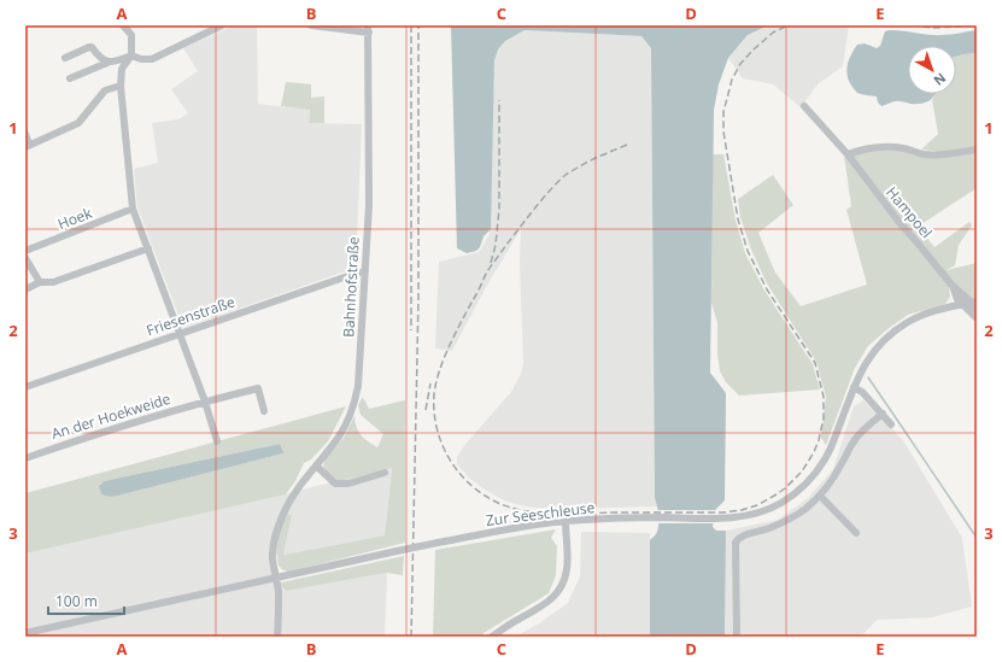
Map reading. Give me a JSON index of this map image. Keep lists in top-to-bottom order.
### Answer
{
  "streets": {
    "street": [
      "Hampoel",
      "Hoek",
      "Bahnhofstraße",
      "Friesenstraße",
      "An der Hoekweide",
      "Zur Seeschleuse"
    ]
  },
  "crossings": [
    ["Hampoel", "Zur Seeschleuse"],
    ["Bahnhofstraße", "Friesenstraße"],
    ["Bahnhofstraße", "Zur Seeschleuse"]
  ],
  "scale_bar": "100 m",
  "north": "bottom right",
  "grid": {
    "columns": [
      "A",
      "B",
      "C",
      "D",
      "E"
    ],
    "rows": ["1", "2", "3"]
  }
}
